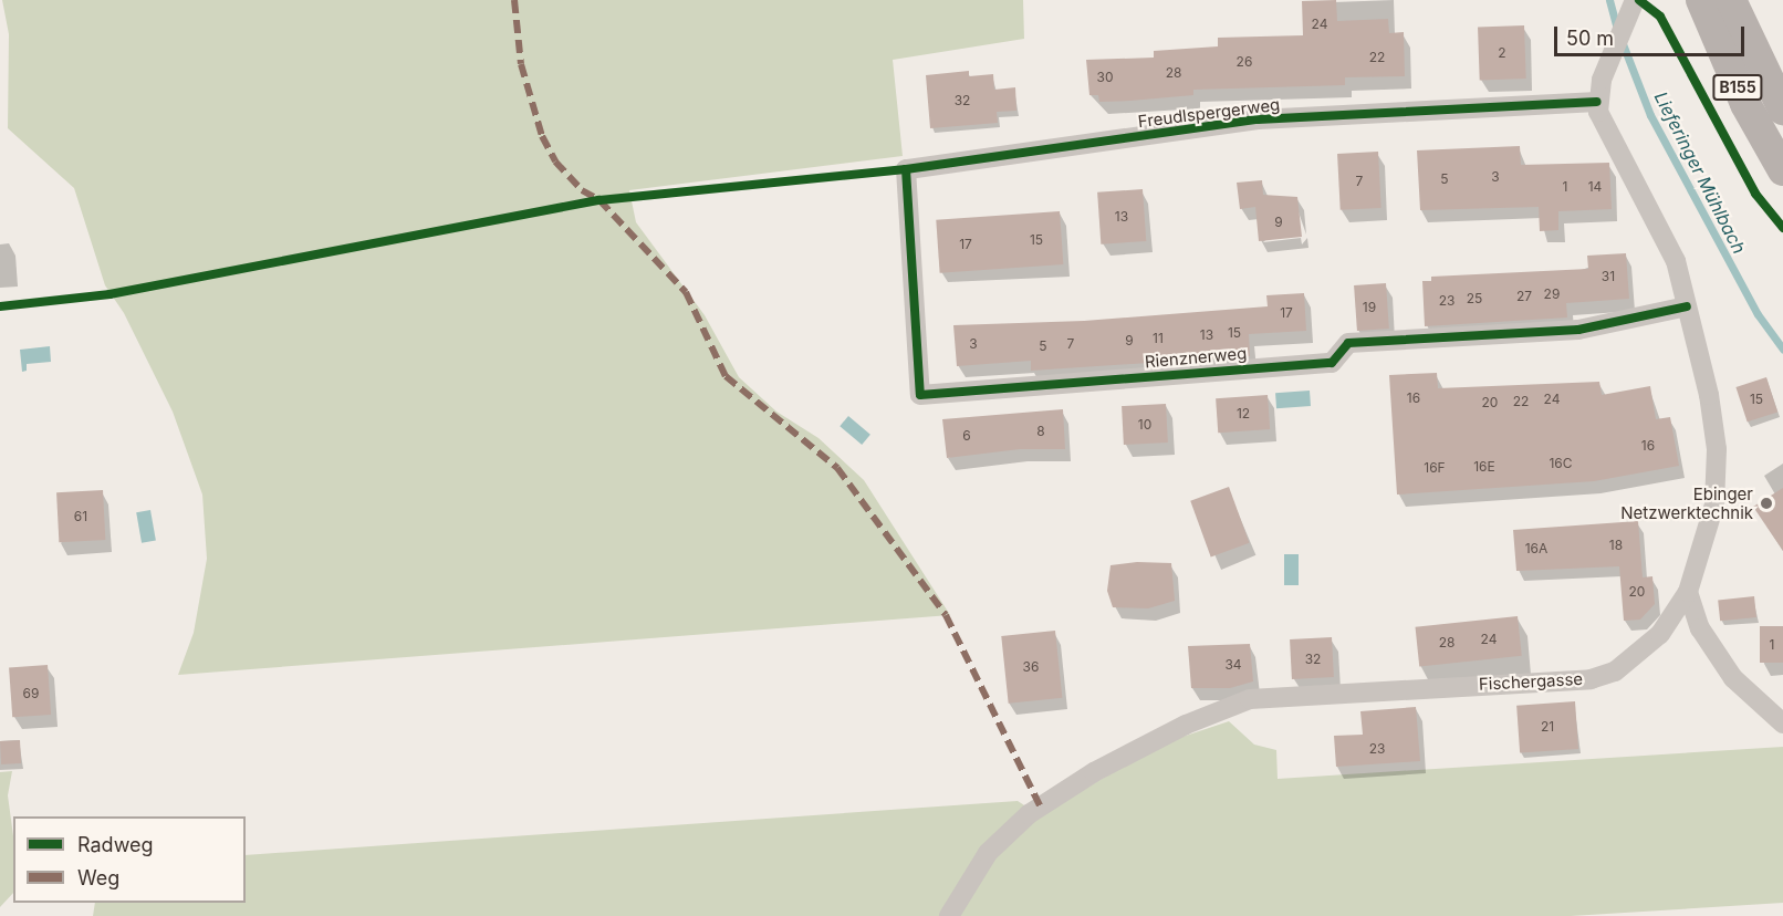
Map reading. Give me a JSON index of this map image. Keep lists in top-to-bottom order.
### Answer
{
  "streets": {
    "main road": ["B155"],
    "street": ["Freudlspergerweg", "Rienznerweg", "Fischergasse"]
  },
  "crossings": [
    ["Freudlspergerweg", "Rienznerweg"],
    ["Freudlspergerweg", "Fischergasse"],
    ["Rienznerweg", "Fischergasse"]
  ],
  "water": ["Lieferinger Mühlbach"],
  "places": ["Ebinger Netzwerktechnik"],
  "house_numbers": [
    "24",
    "2",
    "22",
    "26",
    "28",
    "30",
    "32",
    "3",
    "5",
    "7",
    "1",
    "14",
    "13",
    "9",
    "15",
    "17",
    "31",
    "29",
    "27",
    "25",
    "23",
    "19",
    "17",
    "15",
    "13",
    "11",
    "9",
    "3",
    "7",
    "5",
    "16",
    "24",
    "15",
    "22",
    "20",
    "12",
    "10",
    "8",
    "6",
    "16",
    "16C",
    "16E",
    "16F",
    "61",
    "18",
    "16A",
    "20",
    "24",
    "28",
    "1",
    "32",
    "34",
    "36",
    "69",
    "21",
    "23"
  ],
  "legend": ["Radweg", "Weg"],
  "scale_bar": "50 m"
}
